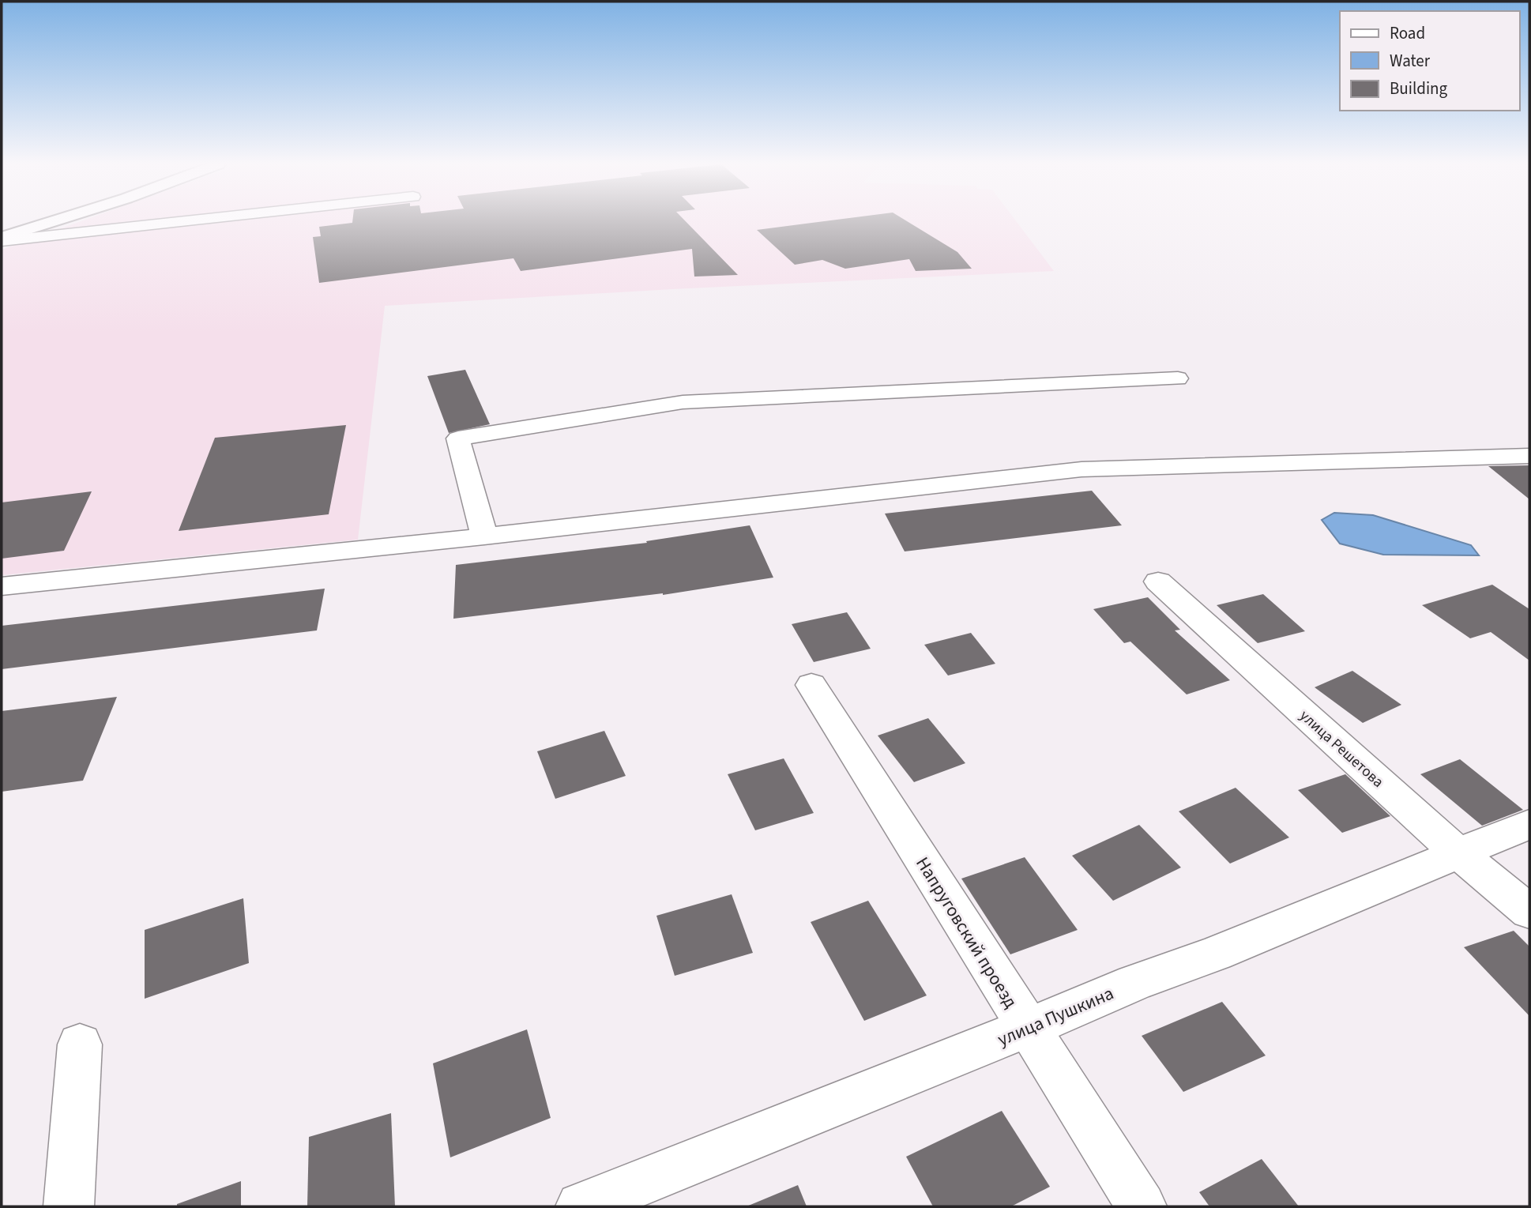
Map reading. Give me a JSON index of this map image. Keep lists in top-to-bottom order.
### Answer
{
  "streets": {
    "street": ["улица Решетова", "Напруговский проезд", "улица Пушкина"]
  },
  "crossings": [
    ["улица Решетова", "улица Пушкина"],
    ["Напруговский проезд", "улица Пушкина"]
  ],
  "legend": ["Road", "Water", "Building"]
}
